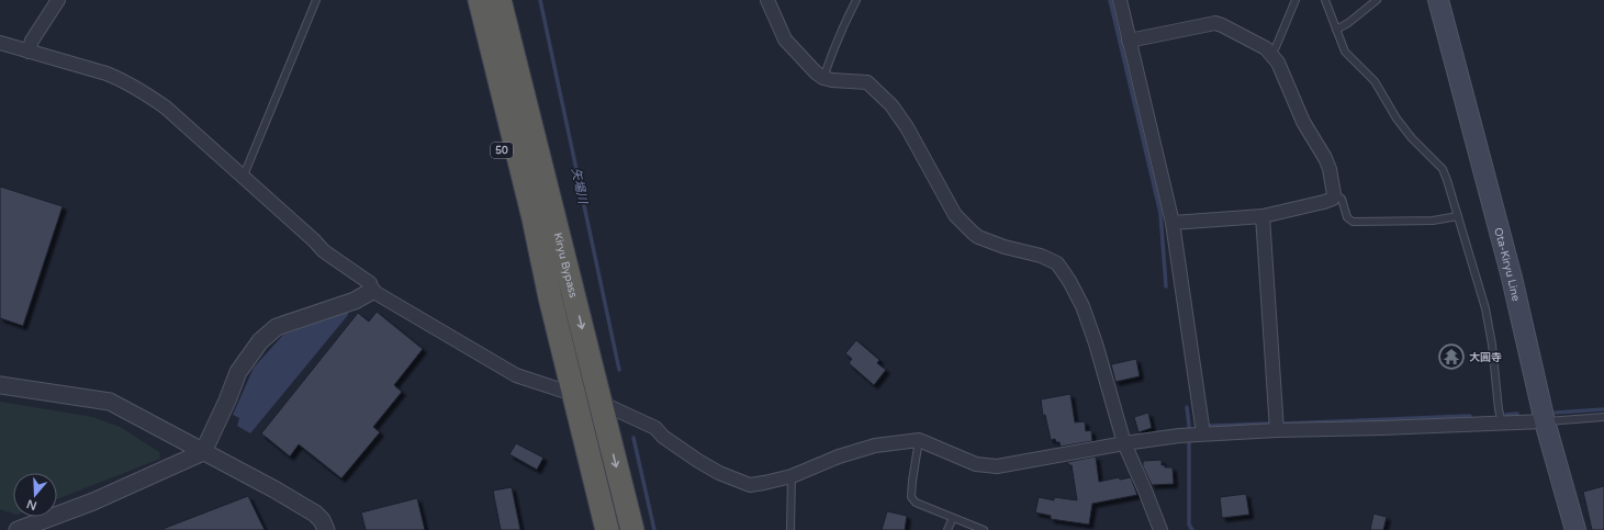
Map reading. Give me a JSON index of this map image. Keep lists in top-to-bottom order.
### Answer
{
  "streets": {
    "highway": ["50", "Kiryu Bypass"],
    "main road": ["Ota-Kiryu Line"]
  },
  "crossings": [
    ["50", "Kiryu Bypass"]
  ],
  "water": ["矢場川"],
  "places": {
    "temple": ["大圓寺"]
  },
  "north": "bottom"
}
